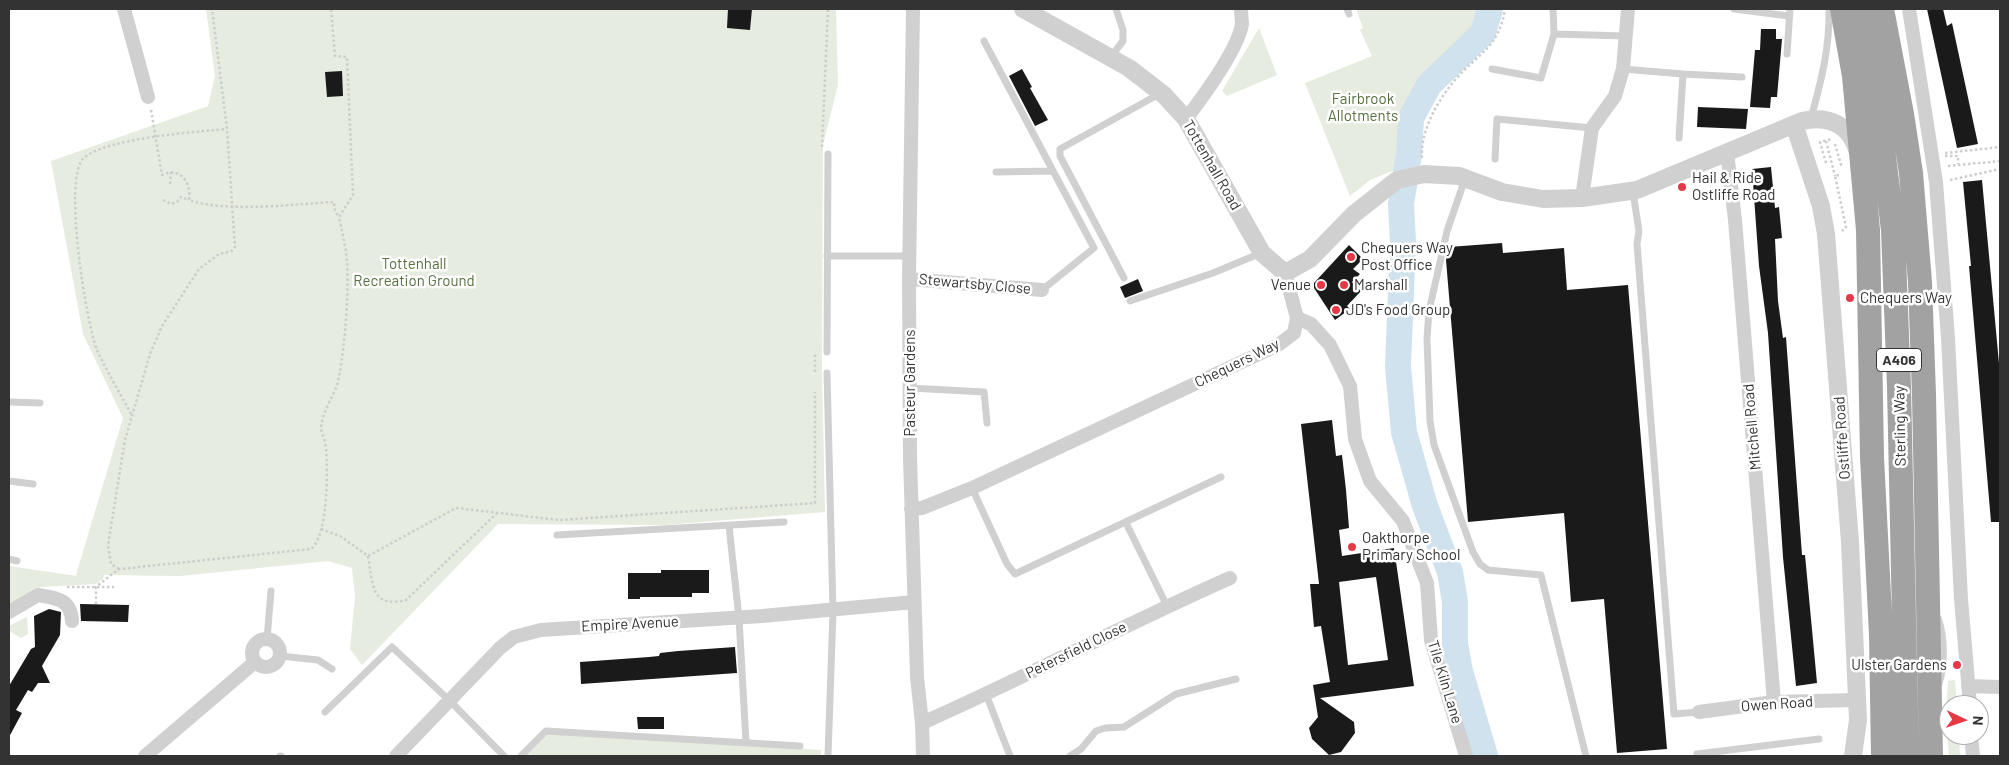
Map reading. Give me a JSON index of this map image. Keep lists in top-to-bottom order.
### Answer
{
  "streets": {
    "highway": ["A406", "Sterling Way"],
    "street": [
      "Tottenhall Road",
      "Stewartsby Close",
      "Chequers Way",
      "Pasteur Gardens",
      "Mitchell Road",
      "Ostliffe Road",
      "Empire Avenue",
      "Petersfield Close",
      "Tile Kiln Lane",
      "Owen Road"
    ]
  },
  "crossings": [
    ["Stewartsby Close", "Pasteur Gardens"],
    ["Chequers Way", "Pasteur Gardens"],
    ["Chequers Way", "Tile Kiln Lane"],
    ["Pasteur Gardens", "Empire Avenue"],
    ["Pasteur Gardens", "Petersfield Close"],
    ["Mitchell Road", "Owen Road"],
    ["Ostliffe Road", "Owen Road"]
  ],
  "parks": ["Fairbrook Allotments", "Tottenhall Recreation Ground"],
  "places": [
    "Hail & Ride Ostliffe Road",
    "Chequers Way Post Office",
    "Venue",
    "Marshall",
    "Chequers Way",
    "JD's Food Group",
    "Oakthorpe Primary School",
    "Ulster Gardens"
  ],
  "north": "right"
}
